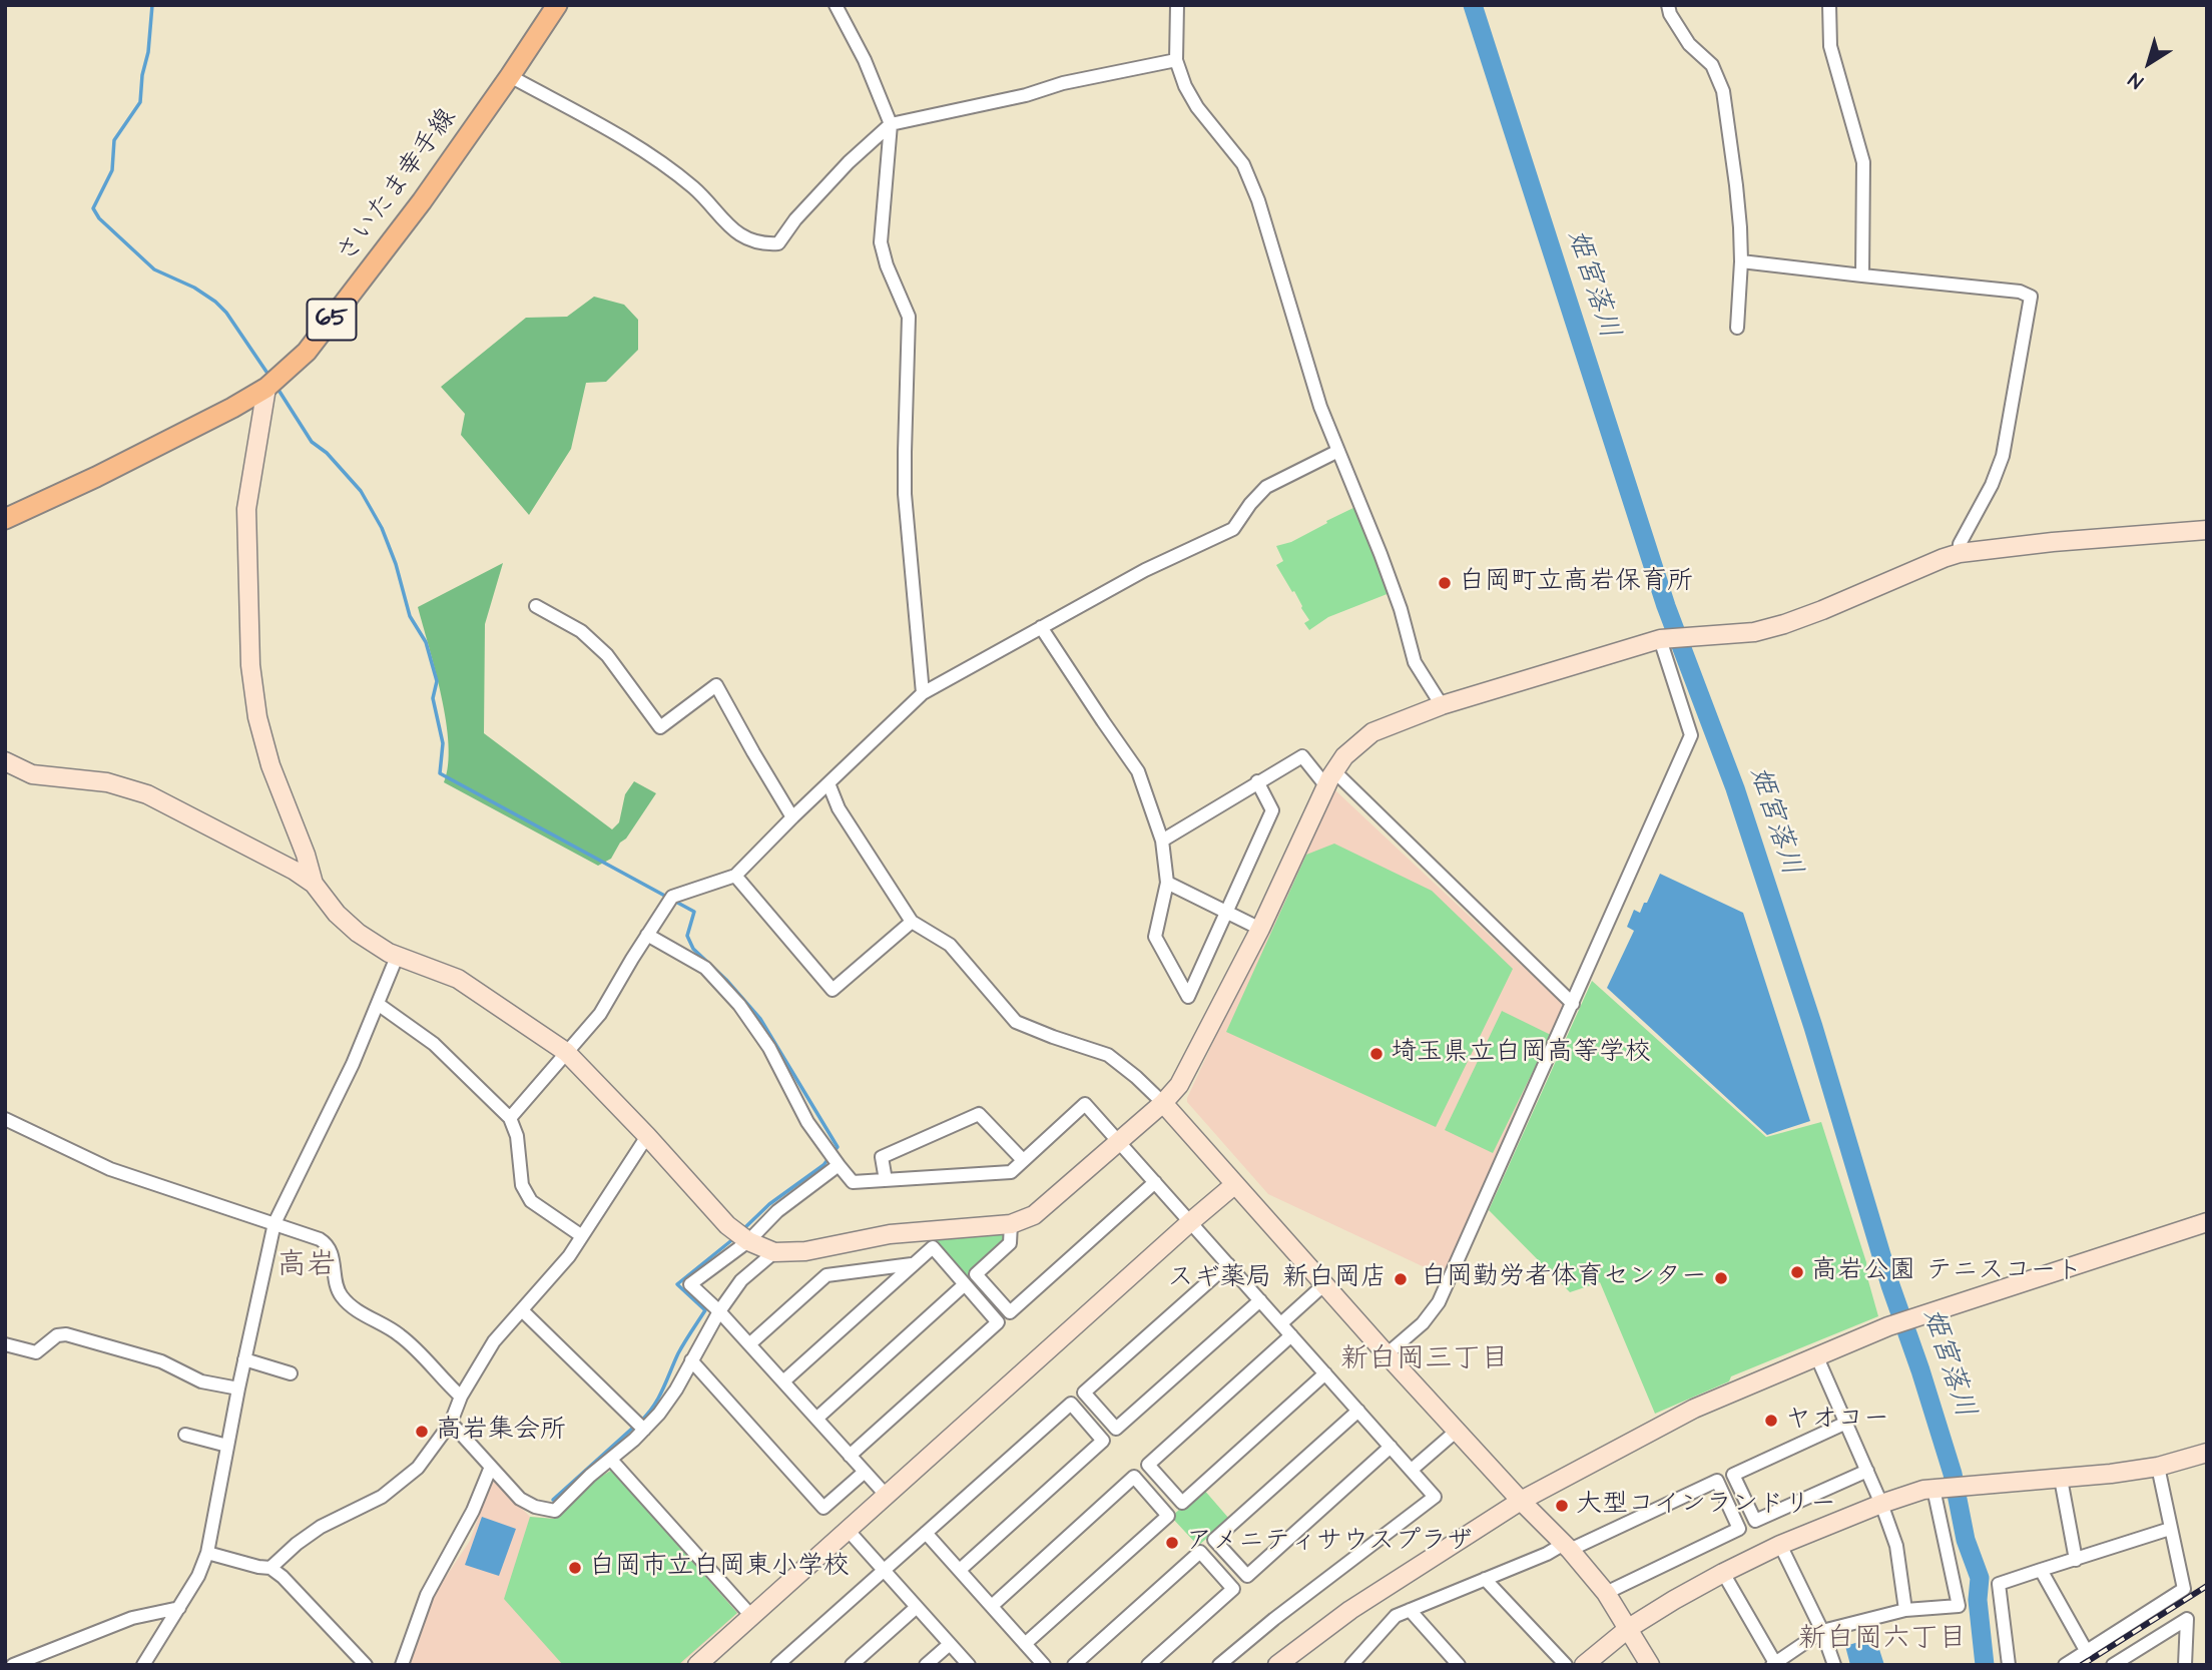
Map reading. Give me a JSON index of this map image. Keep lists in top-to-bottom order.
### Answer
{
  "streets": {
    "main road": ["さいたま幸手線", "65"]
  },
  "districts": ["高岩", "新白岡三丁目", "新白岡六丁目"],
  "water": ["姫宮落川"],
  "places": [
    "白岡町立高岩保育所",
    "埼玉県立白岡高等学校",
    "高岩公園 テニスコート",
    "白岡勤労者体育センター",
    "スギ薬局 新白岡店",
    "ヤオコー",
    "高岩集会所",
    "大型コインランドリー",
    "アメニティサウスプラザ",
    "白岡市立白岡東小学校"
  ],
  "north": "bottom left"
}
